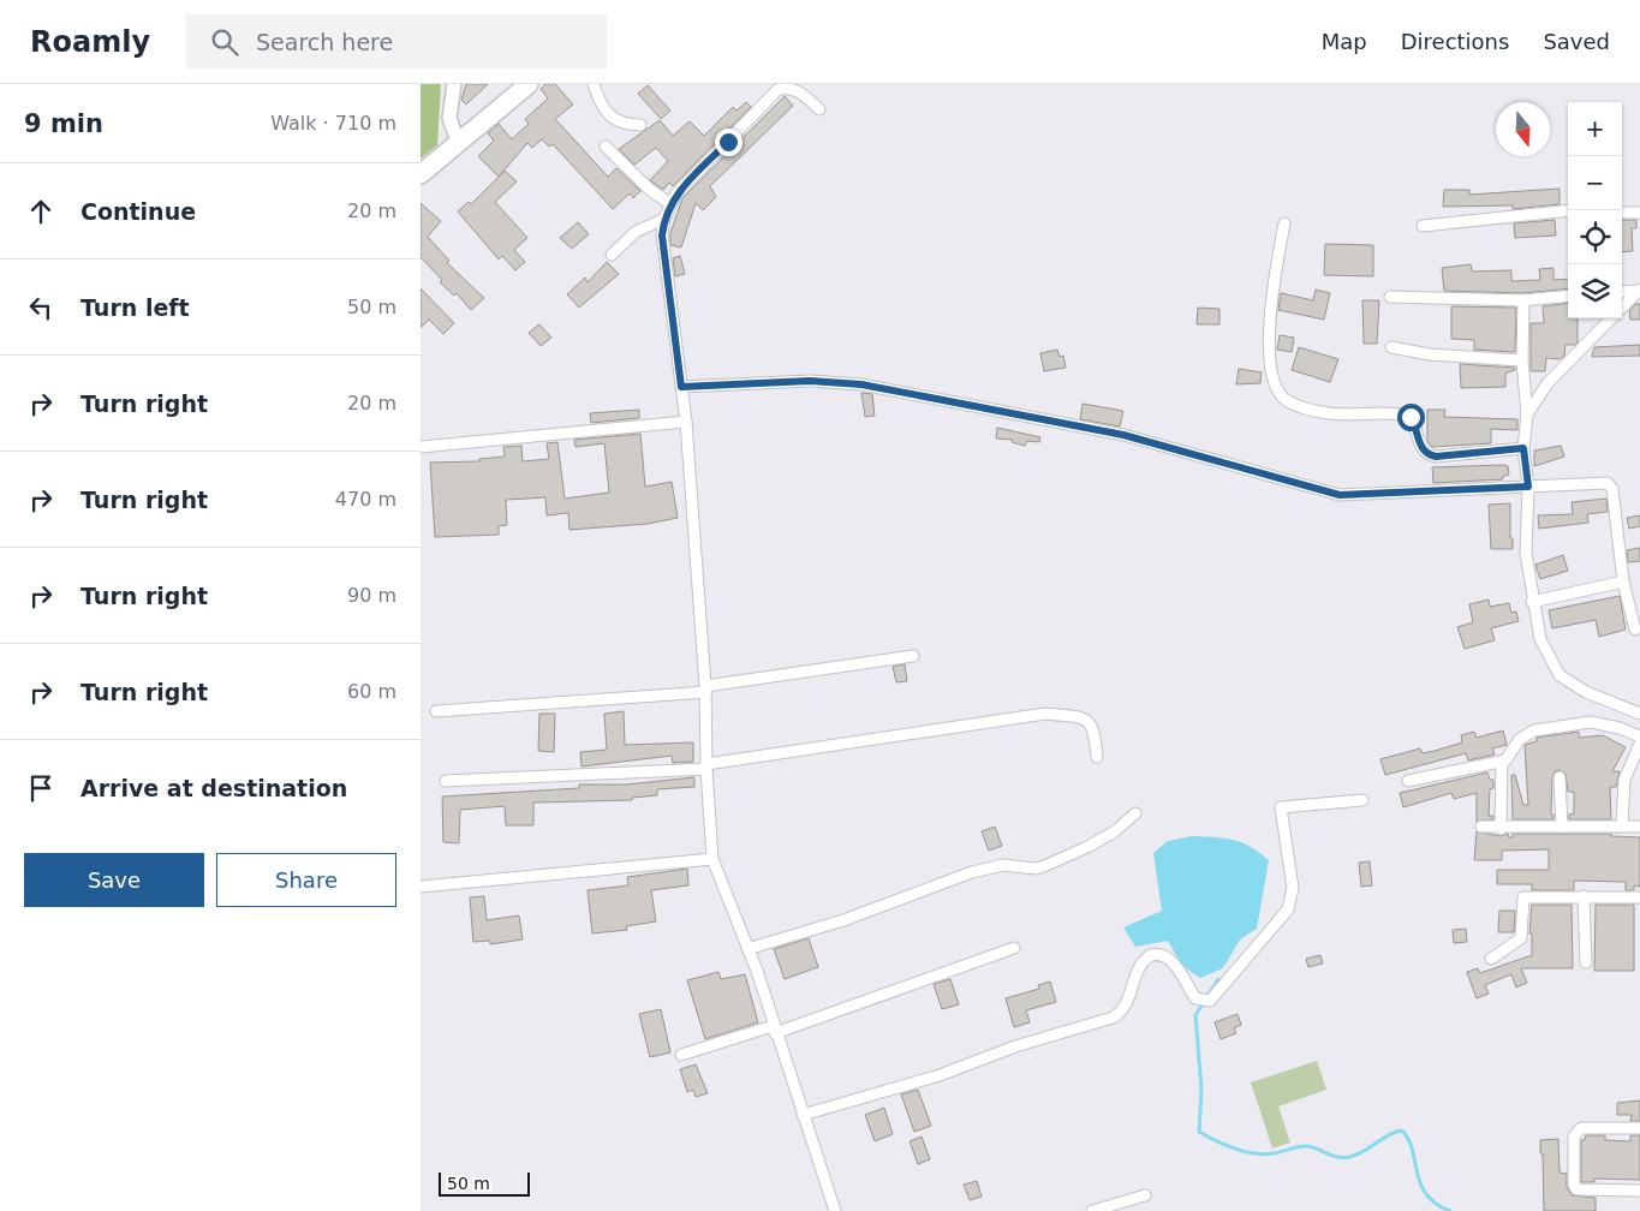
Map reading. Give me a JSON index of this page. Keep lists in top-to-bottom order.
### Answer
{
  "scale_bar": "50 m",
  "north": "bottom",
  "page": {
    "header": "Roamly",
    "search": "Search here",
    "nav": ["Map", "Directions", "Saved"],
    "heading": ["9 min", "Walk · 710 m"],
    "map_buttons": ["+", "−"],
    "list": [
      ["Continue", "20 m"],
      ["Turn left", "50 m"],
      ["Turn right", "20 m"],
      ["Turn right", "470 m"],
      ["Turn right", "90 m"],
      ["Turn right", "60 m"],
      "Arrive at destination"
    ],
    "buttons": ["Save", "Share"],
    "scale": "50 m"
  }
}
